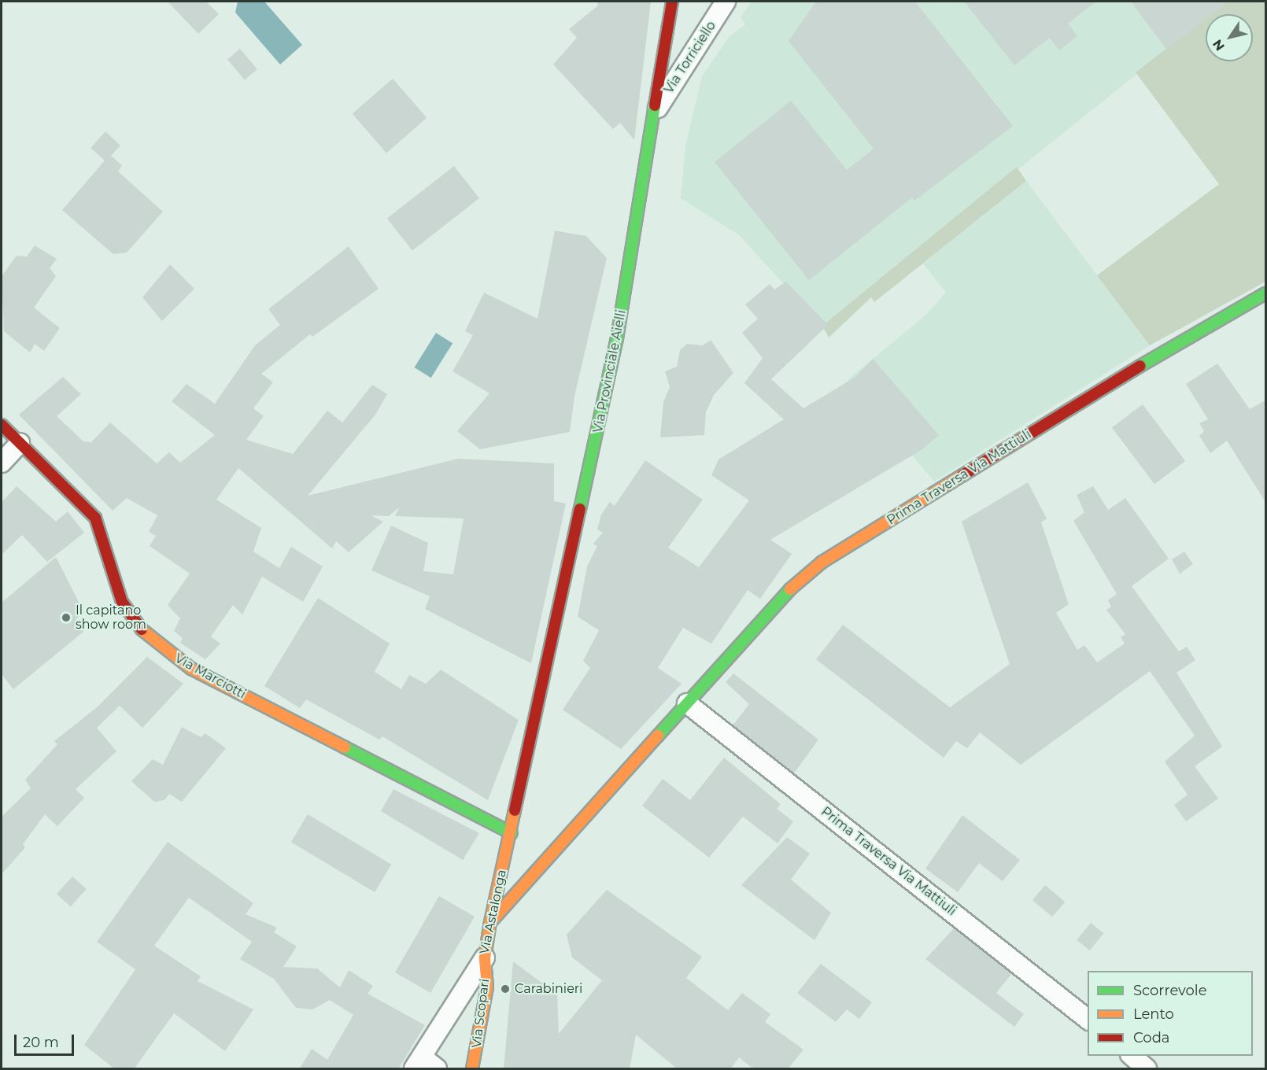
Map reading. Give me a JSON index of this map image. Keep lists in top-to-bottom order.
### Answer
{
  "streets": {
    "street": [
      "Via Torriciello",
      "Via Provinciale Aielli",
      "Prima Traversa Via Mattiuli",
      "Via Marciotti",
      "Via Astalonga",
      "Via Scopari"
    ]
  },
  "crossings": [
    ["Via Torriciello", "Via Provinciale Aielli"],
    ["Via Provinciale Aielli", "Via Astalonga"],
    ["Prima Traversa Via Mattiuli", "Via Astalonga"],
    ["Via Marciotti", "Via Astalonga"],
    ["Via Astalonga", "Via Scopari"]
  ],
  "places": ["Il capitano show room", "Carabinieri"],
  "legend": ["Scorrevole", "Lento", "Coda"],
  "scale_bar": "20 m",
  "north": "bottom left"
}
